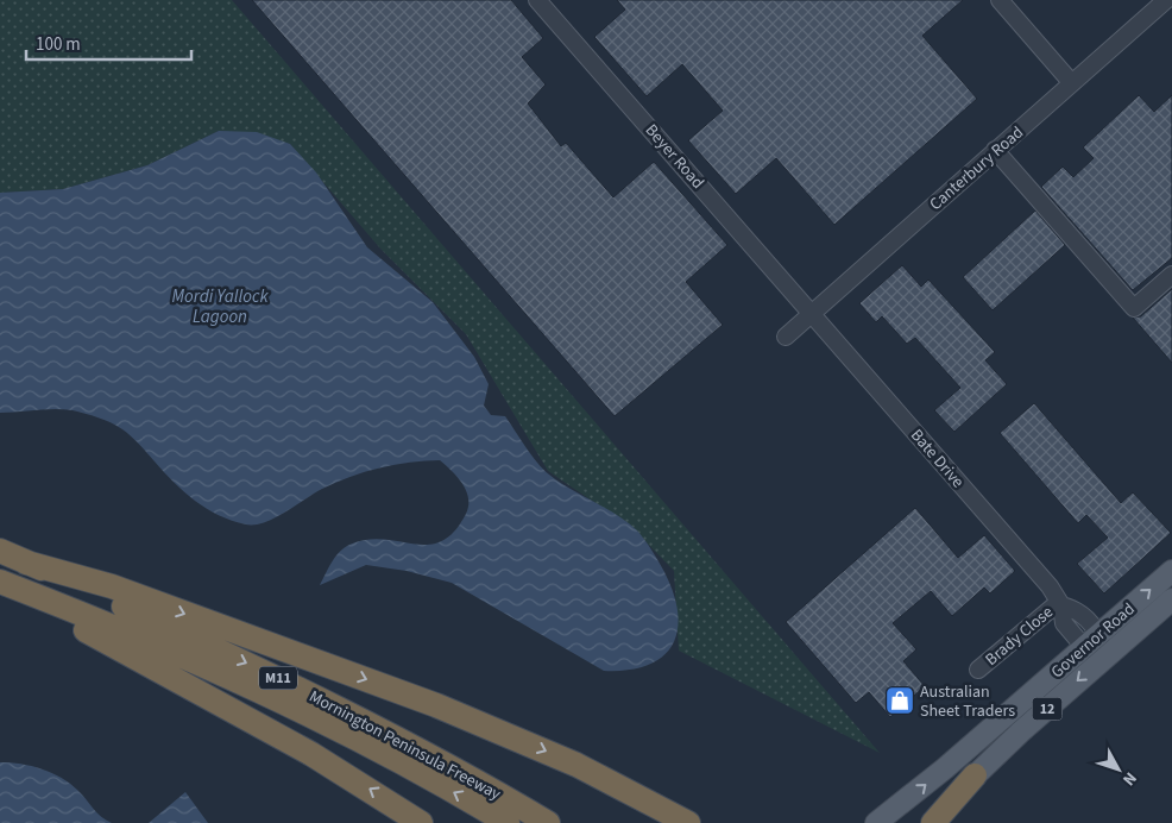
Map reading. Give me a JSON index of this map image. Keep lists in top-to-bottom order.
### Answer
{
  "streets": {
    "highway": ["M11", "Mornington Peninsula Freeway"],
    "main road": ["Governor Road", "12"],
    "street": [
      "Beyer Road",
      "Canterbury Road",
      "Bate Drive",
      "Brady Close"
    ]
  },
  "crossings": [
    ["Beyer Road", "Canterbury Road"],
    ["Beyer Road", "Bate Drive"],
    ["Canterbury Road", "Bate Drive"],
    ["Bate Drive", "Brady Close"],
    ["Bate Drive", "Governor Road"]
  ],
  "water": ["Mordi Yallock Lagoon"],
  "places": {
    "shop": ["Australian Sheet Traders"]
  },
  "scale_bar": "100 m",
  "north": "bottom right"
}
